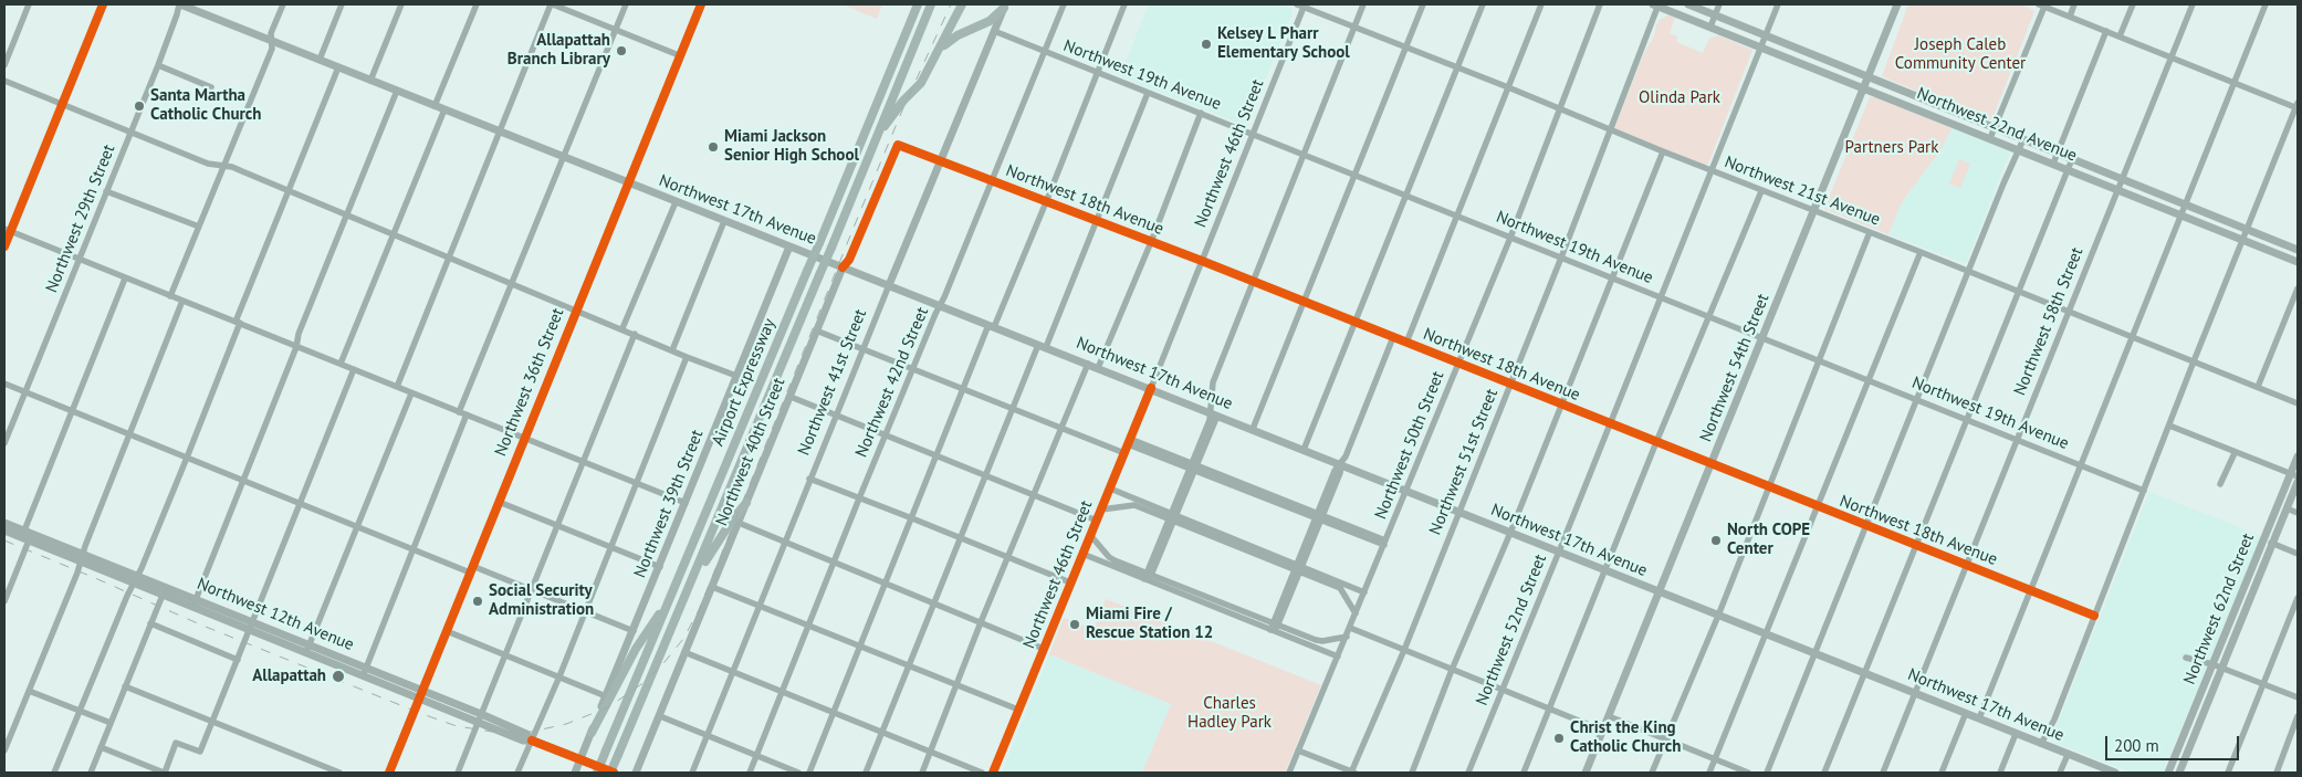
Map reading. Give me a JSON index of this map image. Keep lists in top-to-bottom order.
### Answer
{
  "streets": {
    "highway": ["Airport Expressway"],
    "main road": [
      "Northwest 22nd Avenue",
      "Northwest 17th Avenue",
      "Northwest 54th Street",
      "Northwest 36th Street",
      "Northwest 41st Street",
      "Northwest 40th Street",
      "Northwest 39th Street",
      "Northwest 62nd Street",
      "Northwest 12th Avenue"
    ],
    "street": [
      "Northwest 19th Avenue",
      "Northwest 46th Street",
      "Northwest 21st Avenue",
      "Northwest 18th Avenue",
      "Northwest 29th Street",
      "Northwest 58th Street",
      "Northwest 42nd Street",
      "Northwest 50th Street",
      "Northwest 51st Street",
      "Northwest 52nd Street"
    ]
  },
  "crossings": [
    ["Northwest 19th Avenue", "Northwest 46th Street"],
    ["Northwest 19th Avenue", "Northwest 58th Street"],
    ["Northwest 19th Avenue", "Northwest 54th Street"],
    ["Northwest 19th Avenue", "Northwest 41st Street"],
    ["Northwest 19th Avenue", "Northwest 42nd Street"],
    ["Northwest 19th Avenue", "Northwest 50th Street"],
    ["Northwest 19th Avenue", "Northwest 51st Street"],
    ["Northwest 19th Avenue", "Northwest 52nd Street"],
    ["Northwest 22nd Avenue", "Northwest 58th Street"],
    ["Northwest 22nd Avenue", "Northwest 54th Street"],
    ["Northwest 22nd Avenue", "Northwest 51st Street"],
    ["Northwest 22nd Avenue", "Northwest 52nd Street"],
    ["Northwest 46th Street", "Northwest 21st Avenue"],
    ["Northwest 46th Street", "Northwest 18th Avenue"],
    ["Northwest 46th Street", "Northwest 17th Avenue"],
    ["Northwest 21st Avenue", "Northwest 58th Street"],
    ["Northwest 21st Avenue", "Northwest 54th Street"],
    ["Northwest 21st Avenue", "Northwest 50th Street"],
    ["Northwest 21st Avenue", "Northwest 51st Street"],
    ["Northwest 21st Avenue", "Northwest 52nd Street"],
    ["Northwest 18th Avenue", "Northwest 58th Street"],
    ["Northwest 18th Avenue", "Northwest 54th Street"],
    ["Northwest 18th Avenue", "Northwest 41st Street"],
    ["Northwest 18th Avenue", "Northwest 42nd Street"],
    ["Northwest 18th Avenue", "Northwest 50th Street"],
    ["Northwest 18th Avenue", "Northwest 40th Street"],
    ["Northwest 18th Avenue", "Northwest 51st Street"],
    ["Northwest 18th Avenue", "Northwest 52nd Street"],
    ["Northwest 17th Avenue", "Northwest 29th Street"],
    ["Northwest 17th Avenue", "Northwest 58th Street"],
    ["Northwest 17th Avenue", "Northwest 54th Street"],
    ["Northwest 17th Avenue", "Northwest 36th Street"],
    ["Northwest 17th Avenue", "Northwest 41st Street"],
    ["Northwest 17th Avenue", "Northwest 42nd Street"],
    ["Northwest 17th Avenue", "Northwest 50th Street"],
    ["Northwest 17th Avenue", "Northwest 40th Street"],
    ["Northwest 17th Avenue", "Northwest 51st Street"],
    ["Northwest 17th Avenue", "Northwest 39th Street"],
    ["Northwest 17th Avenue", "Northwest 52nd Street"],
    ["Northwest 36th Street", "Northwest 12th Avenue"],
    ["Airport Expressway", "Northwest 12th Avenue"],
    ["Northwest 39th Street", "Northwest 12th Avenue"]
  ],
  "parks": [
    "Joseph Caleb Community Center",
    "Olinda Park",
    "Partners Park",
    "Charles Hadley Park"
  ],
  "places": [
    "Kelsey L Pharr Elementary School",
    "Allapattah Branch Library",
    "Santa Martha Catholic Church",
    "Miami Jackson Senior High School",
    "North COPE Center",
    "Social Security Administration",
    "Miami Fire / Rescue Station 12",
    "Allapattah",
    "Christ the King Catholic Church"
  ],
  "scale_bar": "200 m"
}
